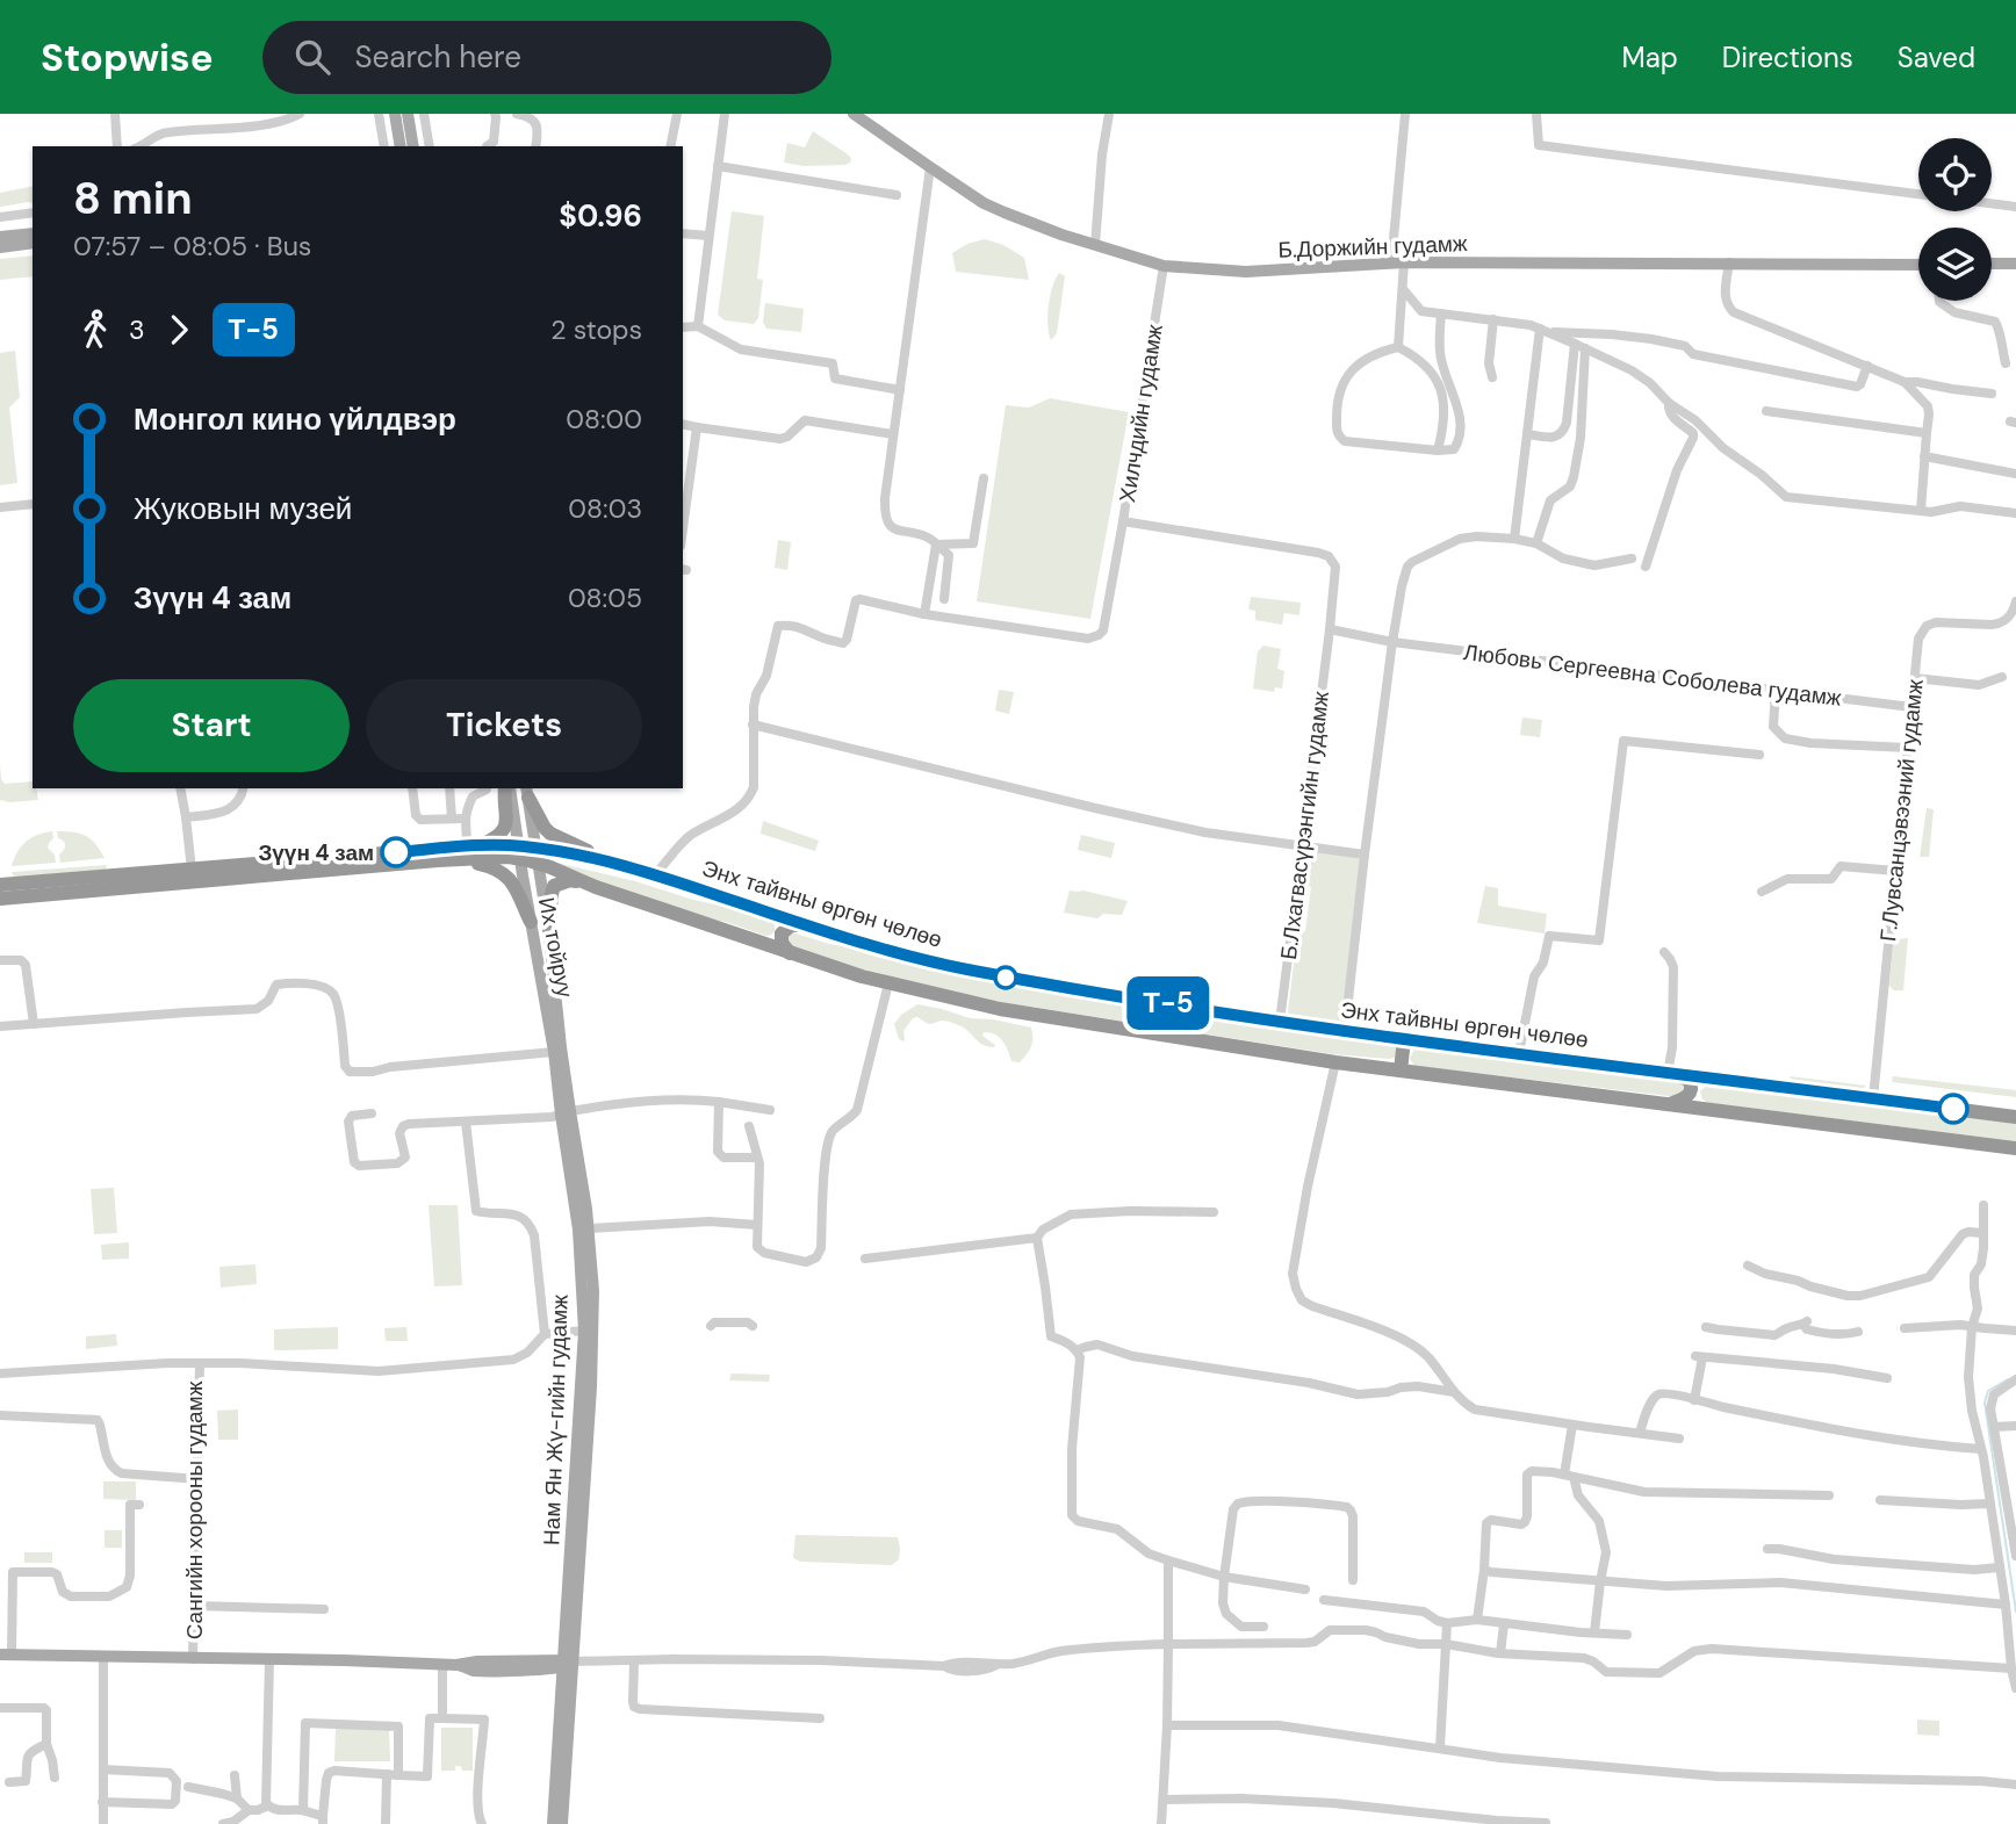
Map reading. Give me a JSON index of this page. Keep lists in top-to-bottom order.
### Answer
{
  "streets": {
    "highway": ["Энх тайвны өргөн чөлөө"],
    "main road": ["Б.Доржийн гудамж", "Их тойруу", "Нам Ян Жү-гийн гудамж"],
    "street": [
      "Хилчдийн гудамж",
      "Любовь Сергеевна Соболева гудамж",
      "Г.Лувсанцэвээний гудамж",
      "Б.Лхагвасүрэнгийн гудамж",
      "Сангийн хорооны гудамж"
    ]
  },
  "crossings": [
    ["Б.Доржийн гудамж", "Хилчдийн гудамж"],
    ["Хилчдийн гудамж", "Любовь Сергеевна Соболева гудамж"],
    ["Хилчдийн гудамж", "Б.Лхагвасүрэнгийн гудамж"],
    ["Любовь Сергеевна Соболева гудамж", "Г.Лувсанцэвээний гудамж"],
    ["Любовь Сергеевна Соболева гудамж", "Б.Лхагвасүрэнгийн гудамж"],
    ["Г.Лувсанцэвээний гудамж", "Энх тайвны өргөн чөлөө"],
    ["Б.Лхагвасүрэнгийн гудамж", "Энх тайвны өргөн чөлөө"],
    ["Энх тайвны өргөн чөлөө", "Их тойруу"],
    ["Их тойруу", "Нам Ян Жү-гийн гудамж"]
  ],
  "places": ["Зүүн 4 зам"],
  "lines": ["bus line Т-5"],
  "page": {
    "header": "Stopwise",
    "search": "Search here",
    "nav": ["Map", "Directions", "Saved"],
    "on_map": "Т-5",
    "heading": ["8 min", "07:57 – 08:05 · Bus", "$0.96"],
    "legs": ["3", "Т-5", "2 stops"],
    "list": [
      {
        "name": "Монгол кино үйлдвэр",
        "value": "08:00"
      },
      {
        "name": "Жуковын музей",
        "value": "08:03"
      },
      {
        "name": "Зүүн 4 зам",
        "value": "08:05"
      }
    ],
    "buttons": ["Start", "Tickets"]
  }
}
